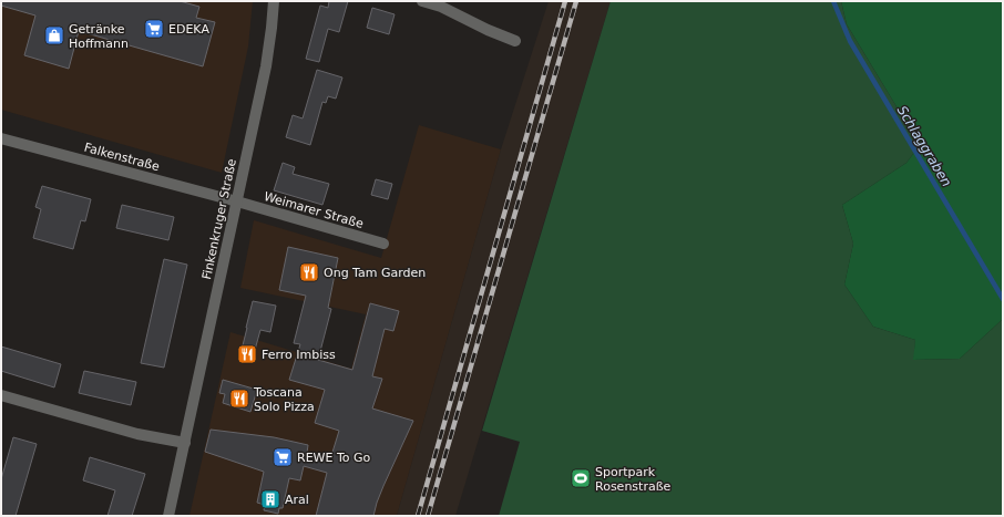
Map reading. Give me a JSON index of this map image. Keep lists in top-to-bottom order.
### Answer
{
  "streets": {
    "street": ["Falkenstraße", "Weimarer Straße", "Finkenkruger Straße"]
  },
  "crossings": [
    ["Falkenstraße", "Weimarer Straße"],
    ["Falkenstraße", "Finkenkruger Straße"],
    ["Weimarer Straße", "Finkenkruger Straße"]
  ],
  "water": ["Schlaggraben"],
  "places": {
    "supermarket": ["EDEKA", "REWE To Go"],
    "shop": ["Getränke Hoffmann"],
    "restaurant": ["Ong Tam Garden", "Ferro Imbiss", "Toscana Solo Pizza"],
    "sports": ["Sportpark Rosenstraße"],
    "building": ["Aral"]
  }
}
